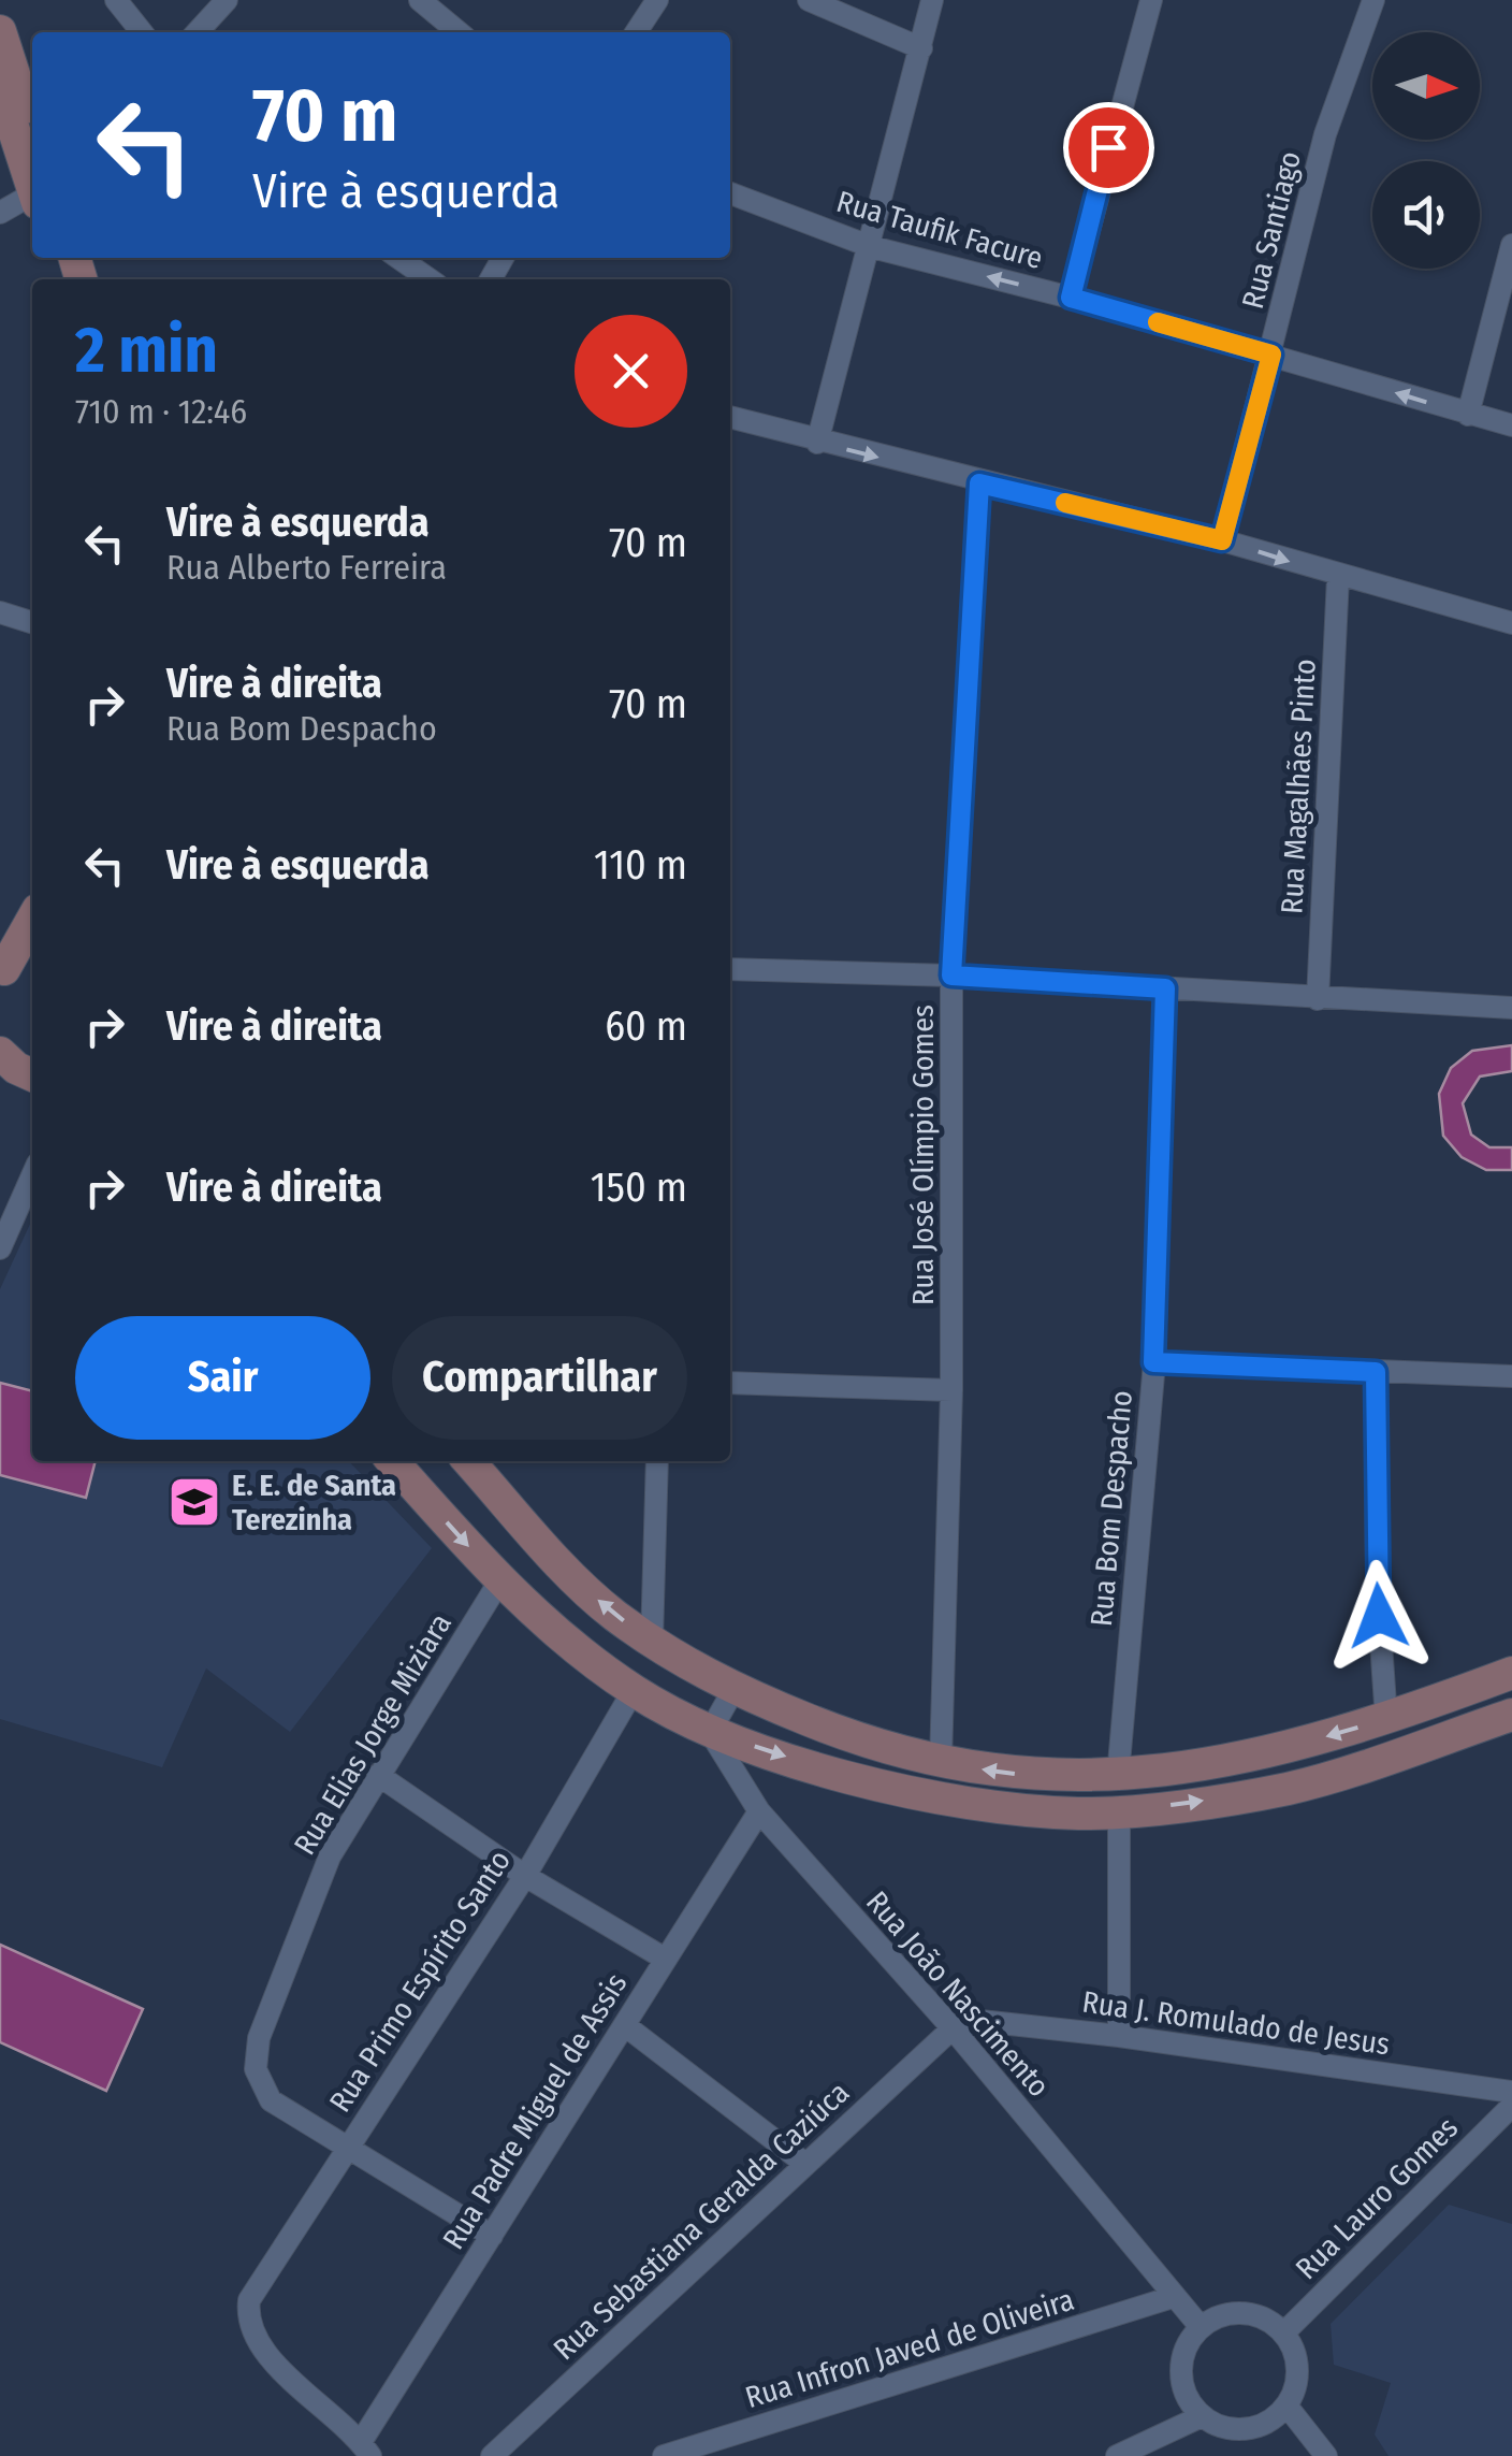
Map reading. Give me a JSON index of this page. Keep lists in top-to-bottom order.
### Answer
{
  "streets": {
    "street": [
      "Rua Taufik Facure",
      "Rua Santiago",
      "Rua Magalhães Pinto",
      "Rua José Olímpio Gomes",
      "Rua Bom Despacho",
      "Rua Elias Jorge Miziara",
      "Rua Primo Espírito Santo",
      "Rua João Nascimento",
      "Rua J. Romulado de Jesus",
      "Rua Padre Miguel de Assis",
      "Rua Lauro Gomes",
      "Rua Sebastiana Geralda Caziúca",
      "Rua Infron Javed de Oliveira"
    ]
  },
  "crossings": [
    ["Rua Taufik Facure", "Rua Santiago"],
    ["Rua Elias Jorge Miziara", "Rua Primo Espírito Santo"],
    ["Rua Primo Espírito Santo", "Rua Padre Miguel de Assis"],
    ["Rua João Nascimento", "Rua J. Romulado de Jesus"],
    ["Rua João Nascimento", "Rua Padre Miguel de Assis"],
    ["Rua João Nascimento", "Rua Lauro Gomes"],
    ["Rua João Nascimento", "Rua Sebastiana Geralda Caziúca"],
    ["Rua João Nascimento", "Rua Infron Javed de Oliveira"],
    ["Rua J. Romulado de Jesus", "Rua Sebastiana Geralda Caziúca"]
  ],
  "places": {
    "school or university": ["E. E. de Santa Terezinha"]
  },
  "north": "right",
  "page": {
    "turn": ["70 m", "Vire à esquerda"],
    "heading": ["2 min", "710 m · 12:46"],
    "list": [
      {
        "name": "Vire à esquerda",
        "note": "Rua Alberto Ferreira",
        "value": "70 m"
      },
      {
        "name": "Vire à direita",
        "note": "Rua Bom Despacho",
        "value": "70 m"
      },
      {
        "name": "Vire à esquerda",
        "value": "110 m"
      },
      {
        "name": "Vire à direita",
        "value": "60 m"
      },
      {
        "name": "Vire à direita",
        "value": "150 m"
      }
    ],
    "buttons": ["Sair", "Compartilhar"]
  }
}
